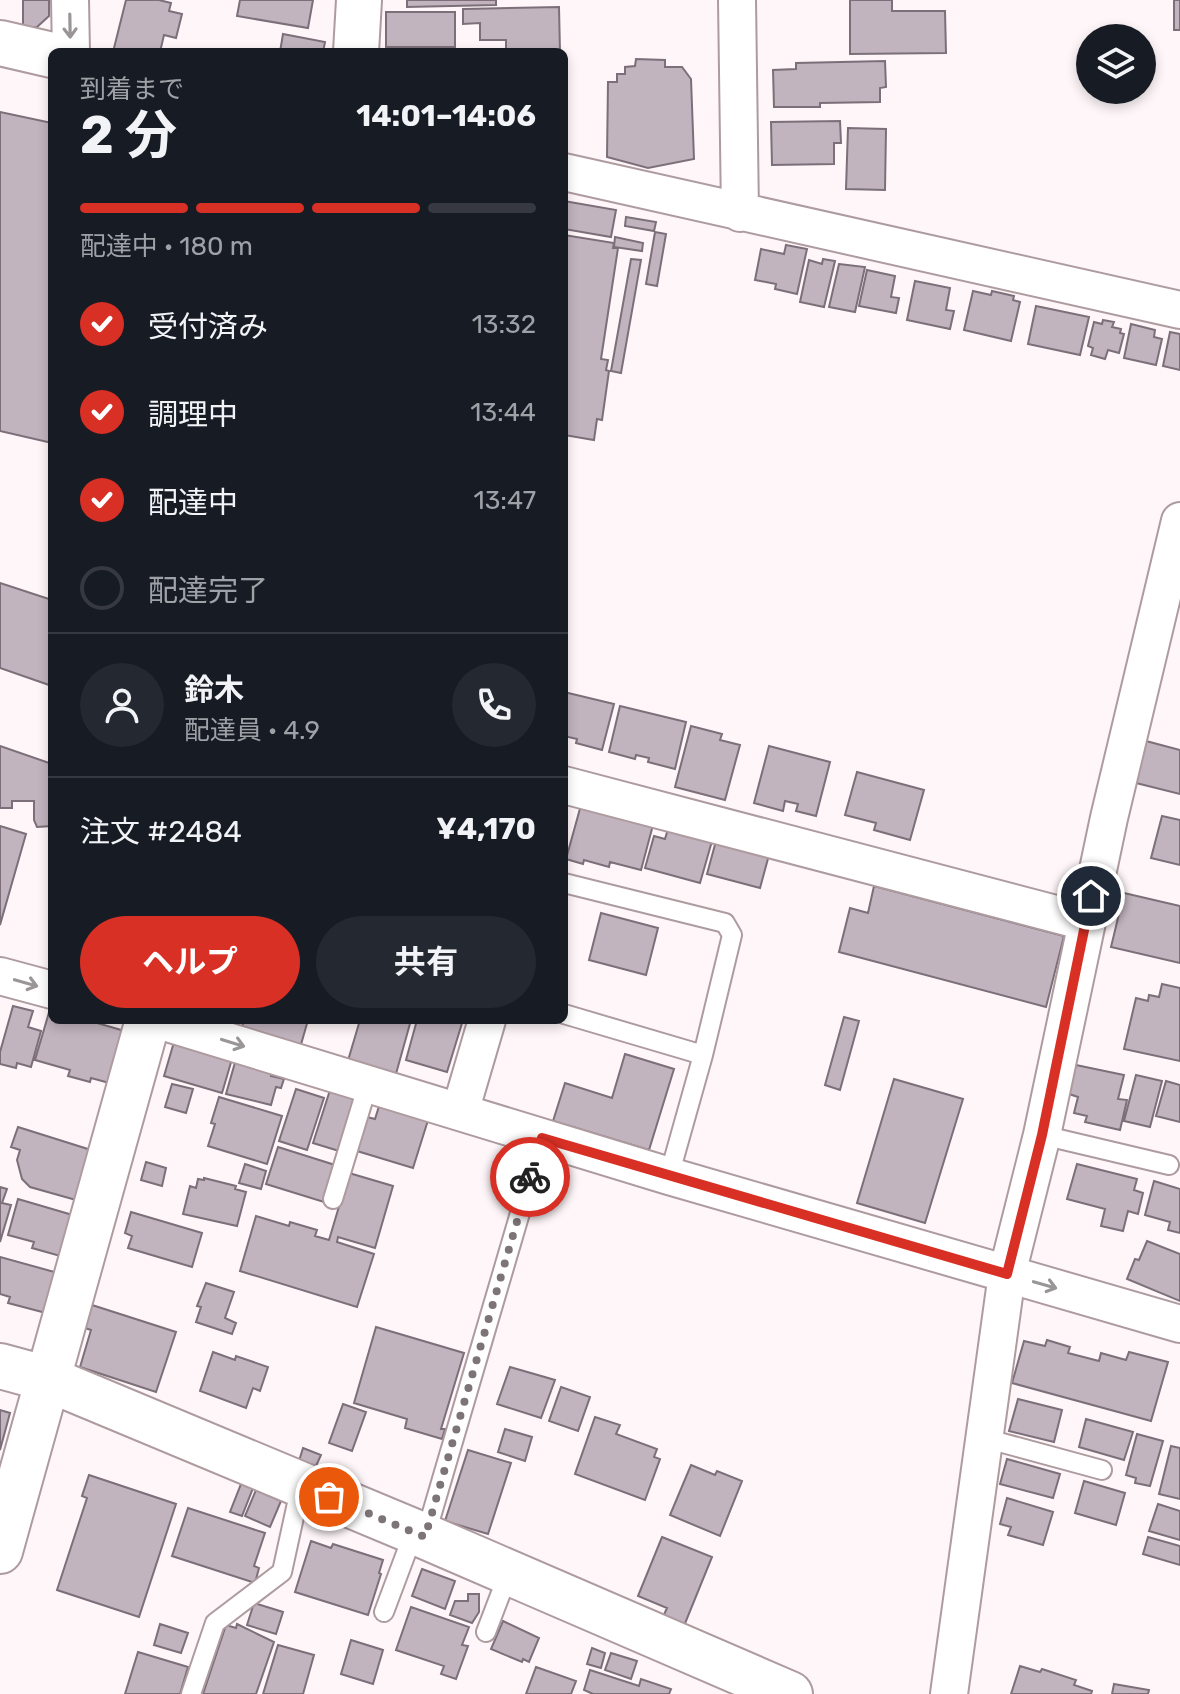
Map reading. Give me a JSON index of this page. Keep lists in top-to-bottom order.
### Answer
{
  "page": {
    "heading": ["2 分", "到着まで", "14:01–14:06"],
    "panel": [
      "鈴木",
      "配達員 · 4.9",
      "注文 #2484",
      "¥4,170"
    ],
    "bar": "配達中 · 180 m",
    "list": [
      ["受付済み", "13:32"],
      ["調理中", "13:44"],
      ["配達中", "13:47"],
      "配達完了"
    ],
    "buttons": ["ヘルプ", "共有"]
  }
}
